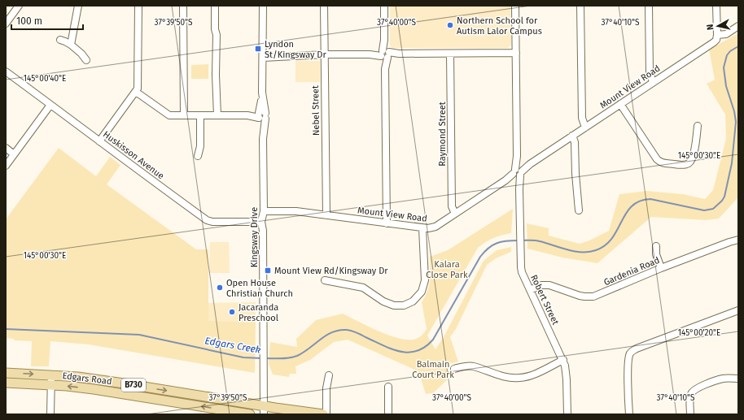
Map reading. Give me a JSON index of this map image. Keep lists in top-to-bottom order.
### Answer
{
  "streets": {
    "main road": ["Edgars Road", "B730"],
    "street": [
      "Mount View Road",
      "Nebel Street",
      "Raymond Street",
      "Huskisson Avenue",
      "Kingsway Drive",
      "Gardenia Road",
      "Robert Street"
    ]
  },
  "crossings": [
    ["Mount View Road", "Nebel Street"],
    ["Mount View Road", "Raymond Street"],
    ["Mount View Road", "Kingsway Drive"],
    ["Mount View Road", "Robert Street"],
    ["Huskisson Avenue", "Kingsway Drive"],
    ["Kingsway Drive", "Edgars Road"],
    ["Gardenia Road", "Robert Street"]
  ],
  "water": ["Edgars Creek"],
  "parks": ["Kalara Close Park", "Balmain Court Park"],
  "places": {
    "other": ["Northern School for Autism Lalor Campus", "Open House Christian Church", "Jacaranda Preschool"],
    "transit": ["Lyndon St/Kingsway Dr", "Mount View Rd/Kingsway Dr"]
  },
  "scale_bar": "100 m",
  "north": "left",
  "coordinates": [
    "37°39'50\"S",
    "37°40'00\"S",
    "37°40'10\"S",
    "145°00'40\"E",
    "145°00'30\"E",
    "145°00'20\"E"
  ]
}
